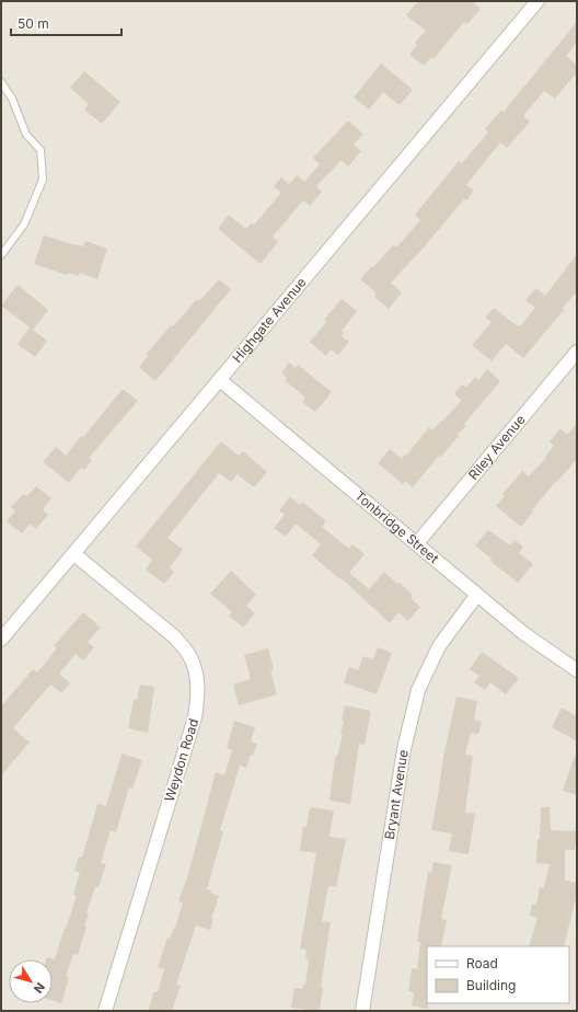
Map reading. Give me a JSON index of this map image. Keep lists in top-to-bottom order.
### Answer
{
  "streets": {
    "street": [
      "Highgate Avenue",
      "Riley Avenue",
      "Tonbridge Street",
      "Weydon Road",
      "Bryant Avenue"
    ]
  },
  "crossings": [
    ["Highgate Avenue", "Tonbridge Street"],
    ["Highgate Avenue", "Weydon Road"],
    ["Riley Avenue", "Tonbridge Street"],
    ["Tonbridge Street", "Bryant Avenue"]
  ],
  "legend": ["Road", "Building"],
  "scale_bar": "50 m",
  "north": "bottom right"
}
